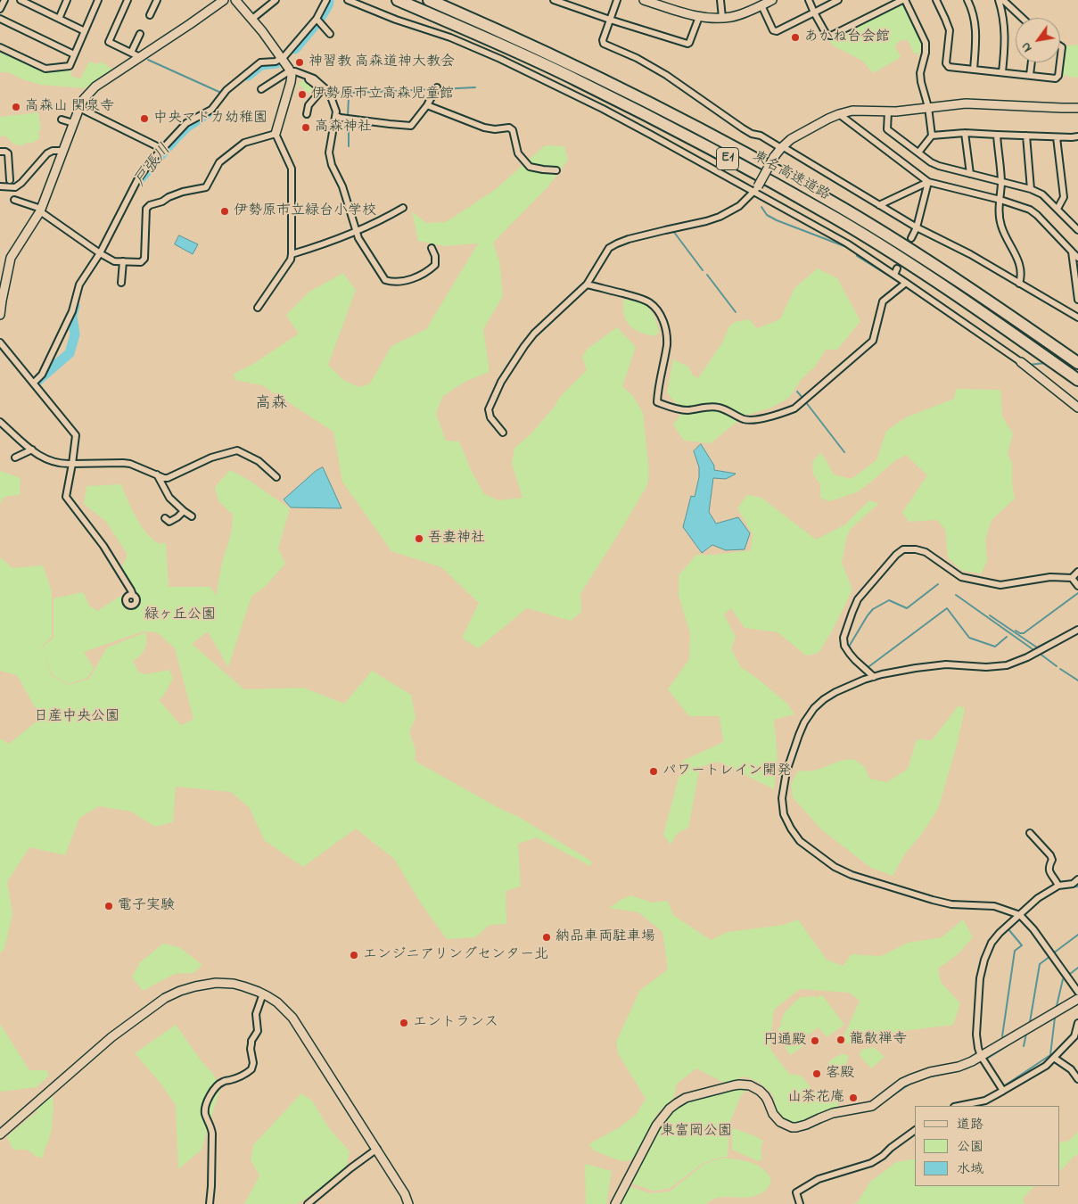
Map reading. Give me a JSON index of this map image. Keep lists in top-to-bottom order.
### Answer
{
  "streets": {
    "highway": ["E1", "東名高速道路"]
  },
  "districts": ["高森"],
  "water": ["戸張川"],
  "parks": ["緑ヶ丘公園", "日産中央公園", "東富岡公園"],
  "places": [
    "あかね台会館",
    "神習教 高森道神大教会",
    "伊勢原市立高森児童館",
    "高森山 関泉寺",
    "中央マドカ幼稚園",
    "高森神社",
    "伊勢原市立緑台小学校",
    "吾妻神社",
    "パワートレイン開発",
    "電子実験",
    "納品車両駐車場",
    "エンジニアリングセンター北",
    "エントランス",
    "龍散禅寺",
    "円通殿",
    "客殿",
    "山茶花庵"
  ],
  "legend": ["道路", "公園", "水域"],
  "north": "bottom left"
}
